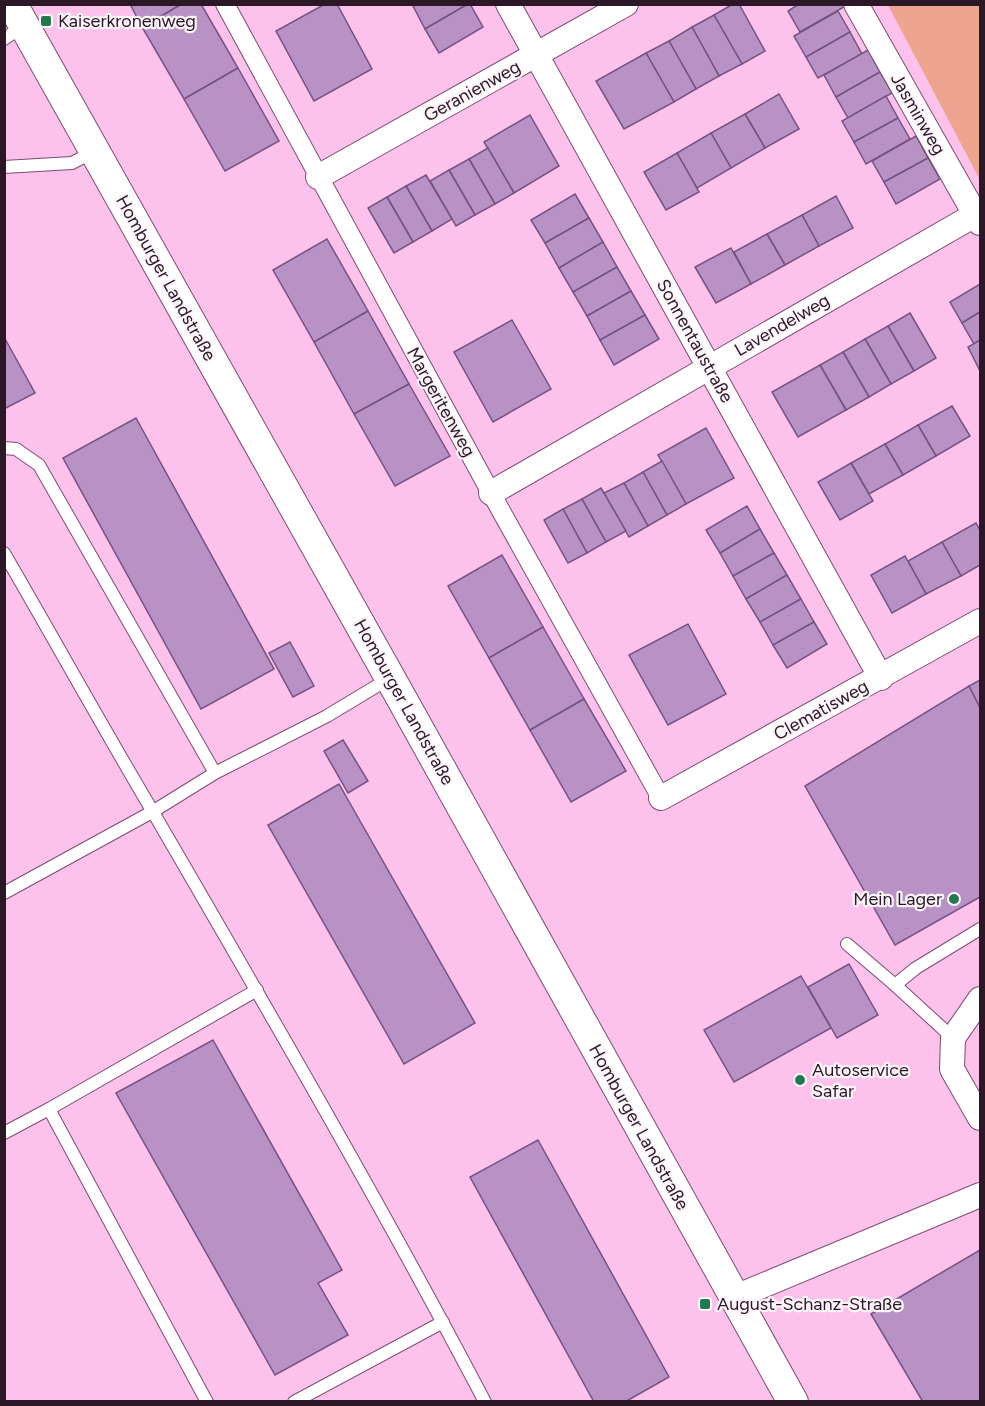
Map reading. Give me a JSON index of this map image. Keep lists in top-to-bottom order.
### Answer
{
  "streets": {
    "street": [
      "Geranienweg",
      "Jasminweg",
      "Homburger Landstraße",
      "Lavendelweg",
      "Sonnentaustraße",
      "Margeritenweg",
      "Clematisweg"
    ]
  },
  "crossings": [
    ["Geranienweg", "Sonnentaustraße"],
    ["Geranienweg", "Margeritenweg"],
    ["Jasminweg", "Lavendelweg"],
    ["Lavendelweg", "Sonnentaustraße"],
    ["Lavendelweg", "Margeritenweg"],
    ["Sonnentaustraße", "Clematisweg"],
    ["Margeritenweg", "Clematisweg"]
  ],
  "places": {
    "transit": ["Kaiserkronenweg", "August-Schanz-Straße"],
    "other": ["Mein Lager", "Autoservice Safar"]
  }
}
